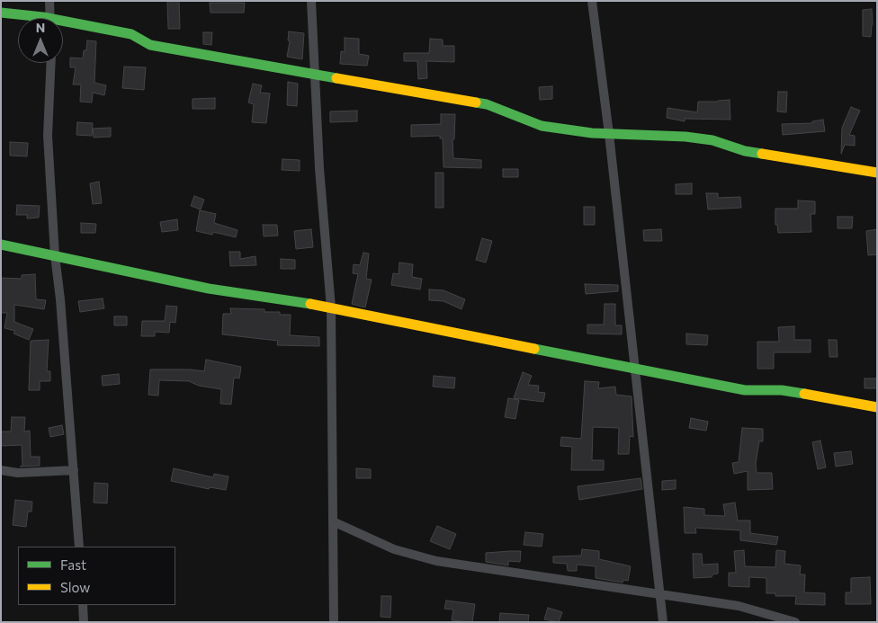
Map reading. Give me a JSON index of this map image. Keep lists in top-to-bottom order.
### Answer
{
  "legend": ["Fast", "Slow"],
  "north": "top"
}
